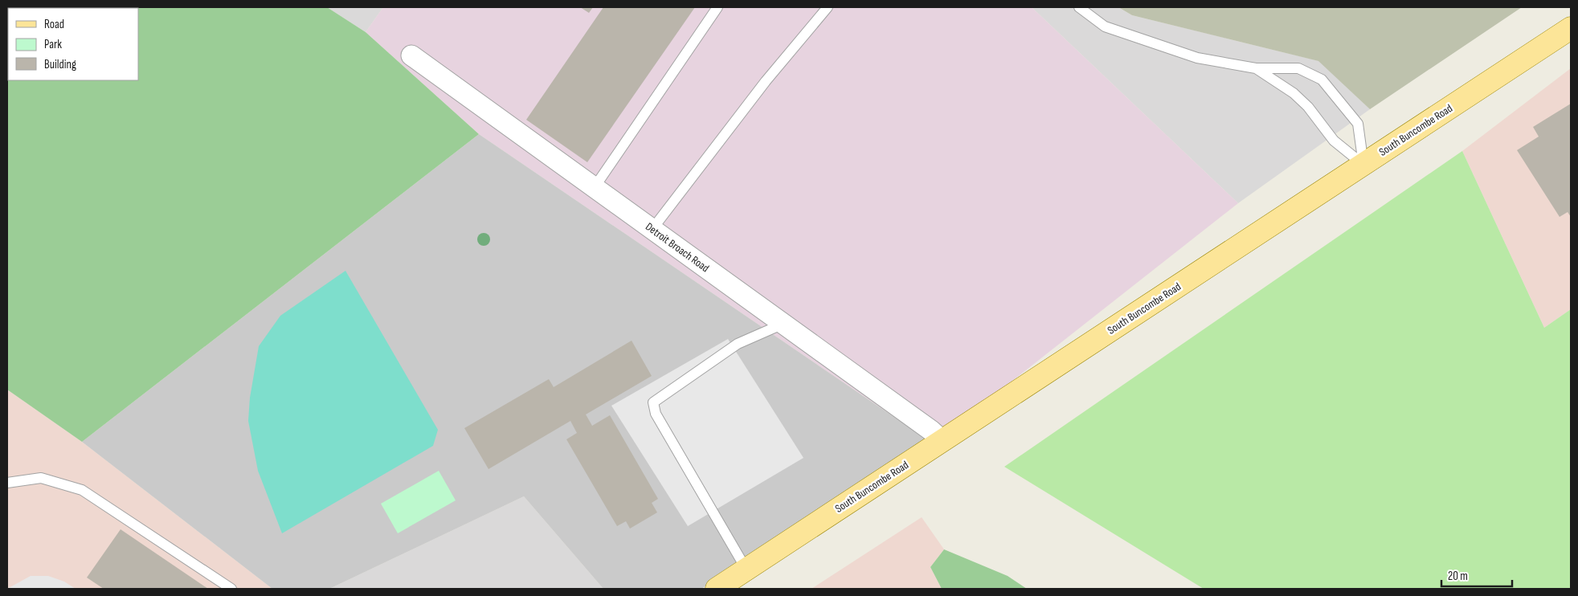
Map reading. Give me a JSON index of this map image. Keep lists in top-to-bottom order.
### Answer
{
  "streets": {
    "main road": ["South Buncombe Road"],
    "street": ["Detroit Broach Road"]
  },
  "crossings": [
    ["South Buncombe Road", "Detroit Broach Road"]
  ],
  "legend": ["Road", "Park", "Building"],
  "scale_bar": "20 m"
}
